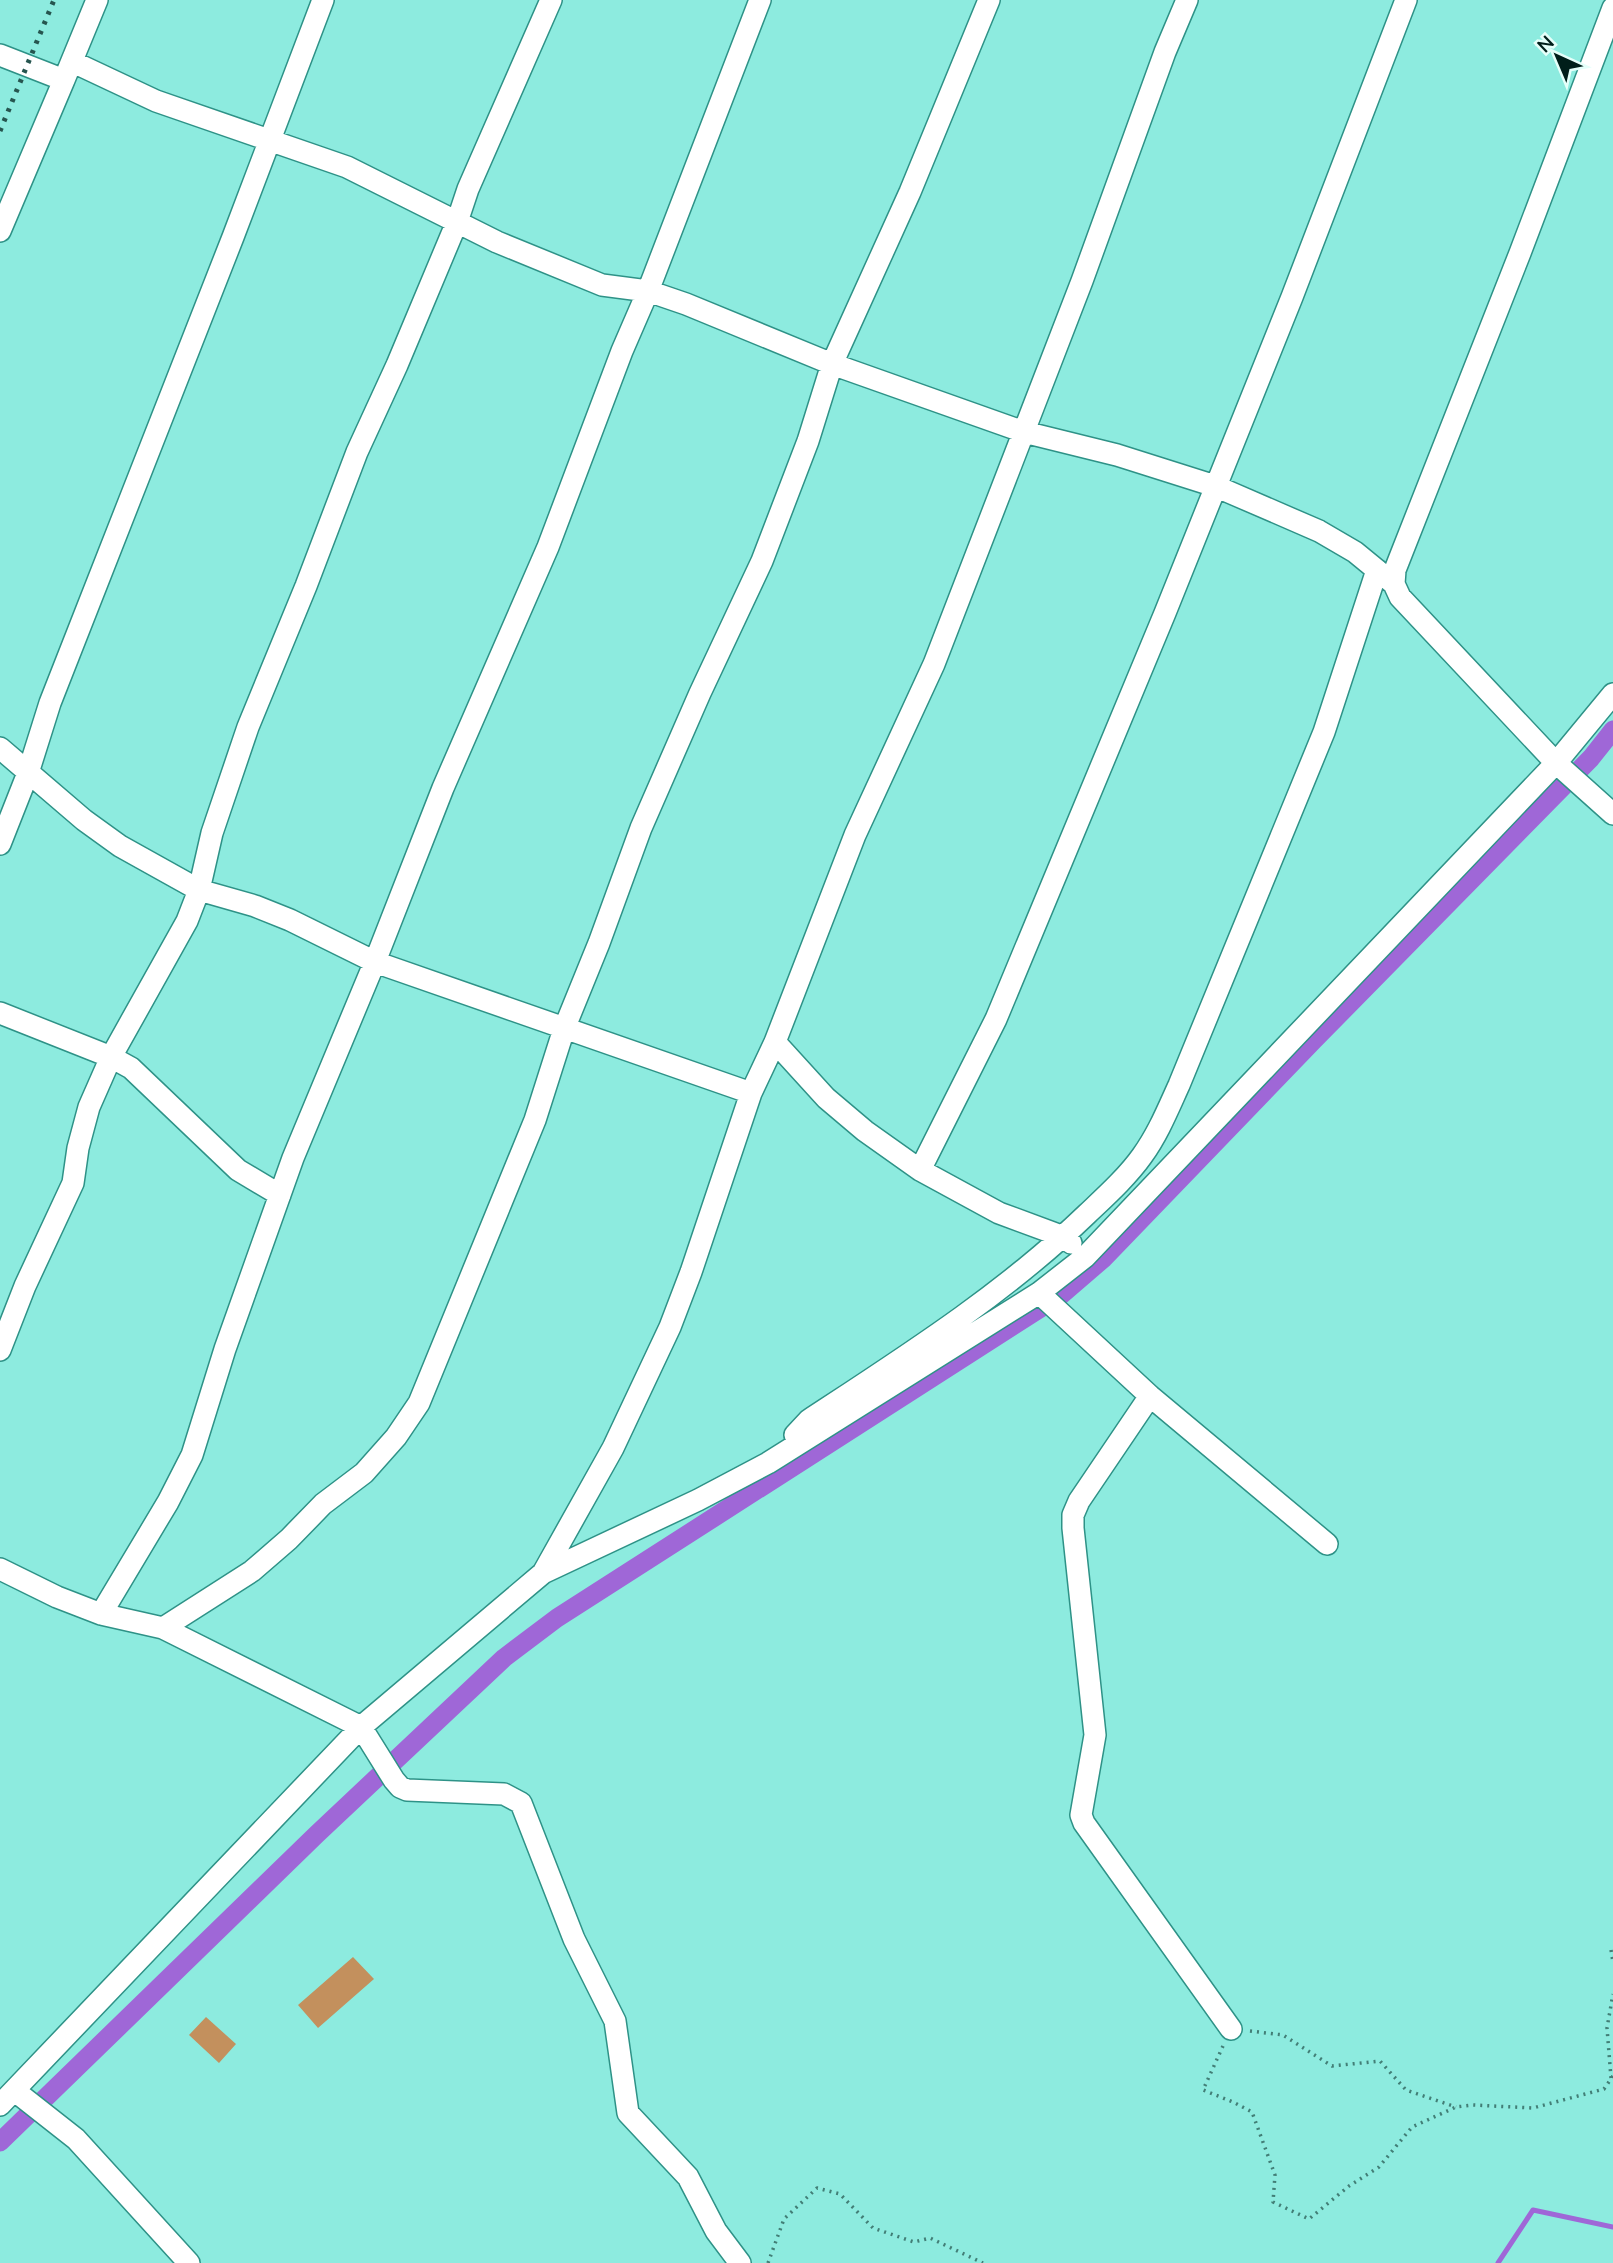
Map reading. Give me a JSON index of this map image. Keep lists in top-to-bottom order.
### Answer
{
  "north": "top left"
}
